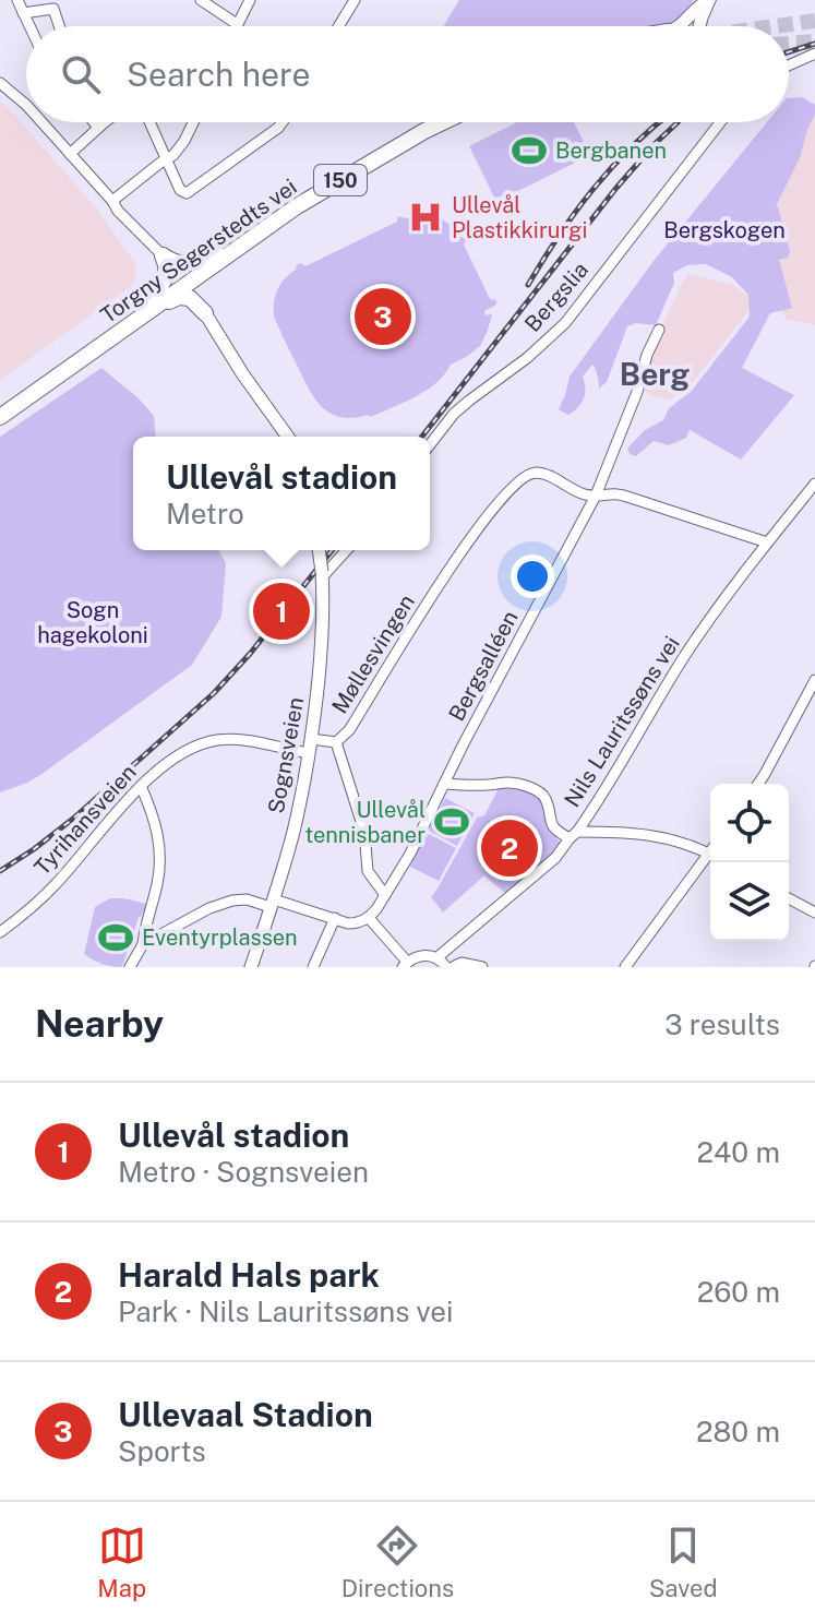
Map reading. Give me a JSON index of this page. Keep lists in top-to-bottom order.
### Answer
{
  "streets": {
    "highway": ["150", "Torgny Segerstedts vei"],
    "main road": ["Sognsveien"],
    "street": [
      "Bergslia",
      "Møllesvingen",
      "Bergsalléen",
      "Nils Lauritssøns vei",
      "Tyrihansveien"
    ]
  },
  "crossings": [
    ["Møllesvingen", "Bergsalléen"],
    ["Møllesvingen", "Nils Lauritssøns vei"],
    ["Møllesvingen", "Sognsveien"],
    ["Sognsveien", "Tyrihansveien"]
  ],
  "districts": ["Berg"],
  "parks": ["Bergskogen", "Sogn hagekoloni"],
  "places": {
    "sports": ["Bergbanen", "Ullevål tennisbaner", "Eventyrplassen"],
    "hospital": ["Ullevål Plastikkirurgi"]
  },
  "page": {
    "search": "Search here",
    "pins": ["3", "1", "2"],
    "popup": ["Ullevål stadion", "Metro"],
    "heading": ["Nearby", "3 results"],
    "list": [
      {
        "mark": "1",
        "name": "Ullevål stadion",
        "note": "Metro · Sognsveien",
        "value": "240 m"
      },
      {
        "mark": "2",
        "name": "Harald Hals park",
        "note": "Park · Nils Lauritssøns vei",
        "value": "260 m"
      },
      {
        "mark": "3",
        "name": "Ullevaal Stadion",
        "note": "Sports",
        "value": "280 m"
      }
    ],
    "nav": ["Map", "Directions", "Saved"]
  }
}
